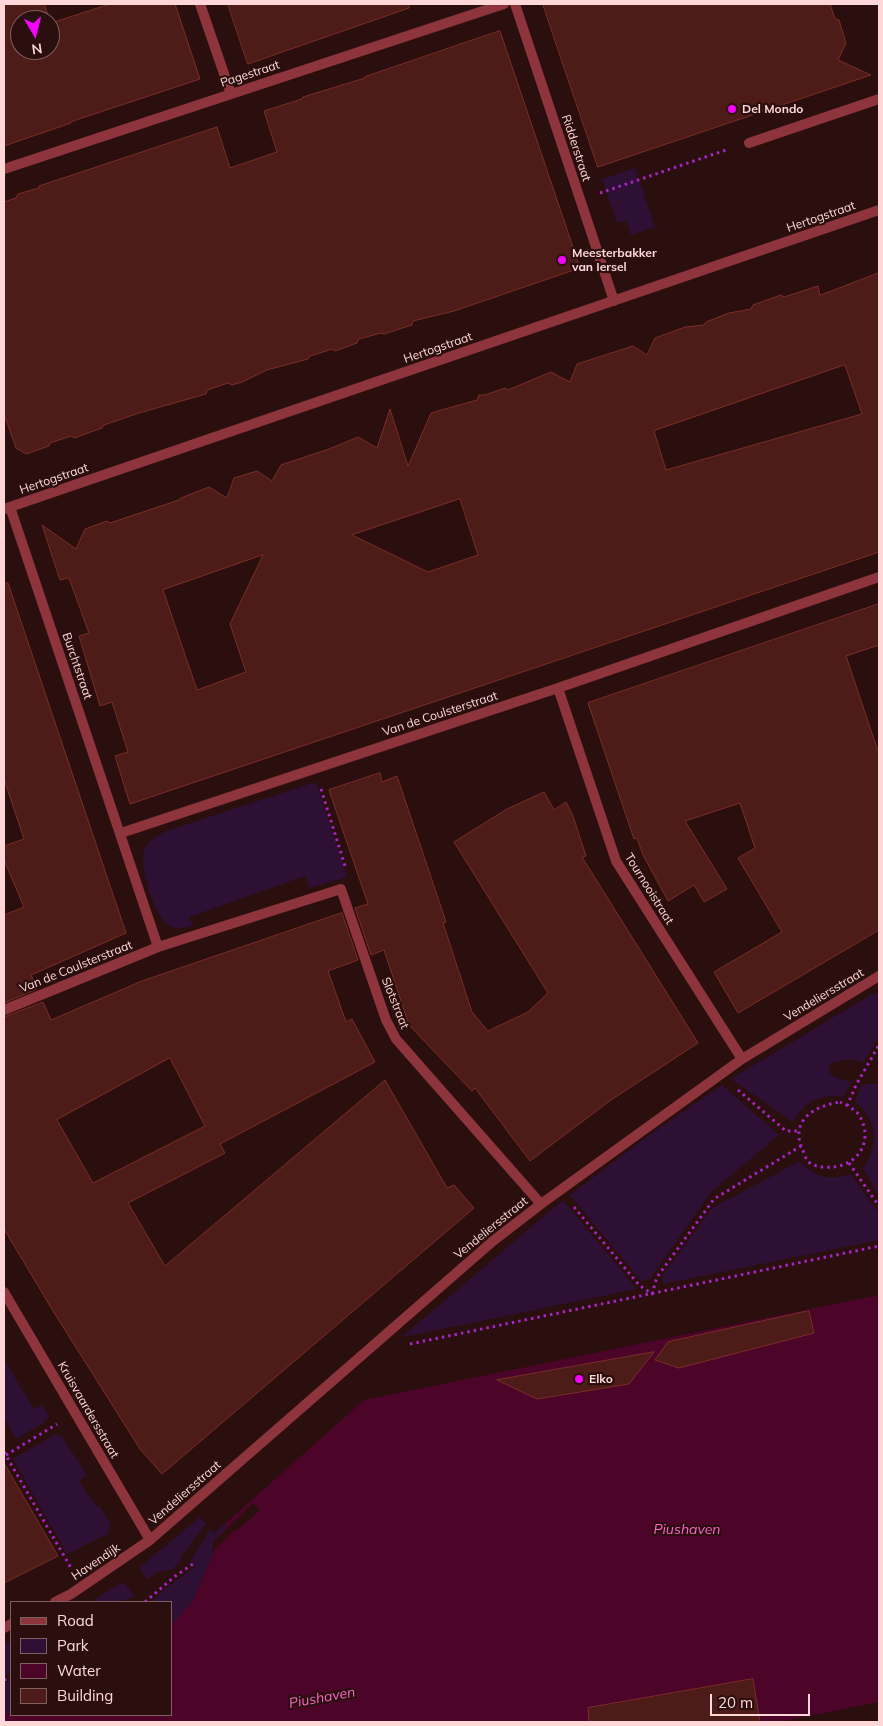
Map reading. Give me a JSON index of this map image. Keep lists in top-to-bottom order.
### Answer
{
  "streets": {
    "street": [
      "Pagestraat",
      "Ridderstraat",
      "Hertogstraat",
      "Burchtstraat",
      "Van de Coulsterstraat",
      "Tournooistraat",
      "Vendeliersstraat",
      "Slotstraat",
      "Kruisvaardersstraat",
      "Havendijk"
    ]
  },
  "crossings": [
    ["Ridderstraat", "Hertogstraat"],
    ["Hertogstraat", "Burchtstraat"],
    ["Burchtstraat", "Van de Coulsterstraat"],
    ["Van de Coulsterstraat", "Tournooistraat"],
    ["Van de Coulsterstraat", "Slotstraat"],
    ["Tournooistraat", "Vendeliersstraat"],
    ["Vendeliersstraat", "Slotstraat"],
    ["Vendeliersstraat", "Kruisvaardersstraat"],
    ["Vendeliersstraat", "Havendijk"],
    ["Kruisvaardersstraat", "Havendijk"]
  ],
  "water": ["Piushaven"],
  "places": ["Del Mondo", "Meesterbakker van Iersel", "Elko"],
  "legend": [
    "Road",
    "Park",
    "Water",
    "Building"
  ],
  "scale_bar": "20 m",
  "north": "bottom"
}
